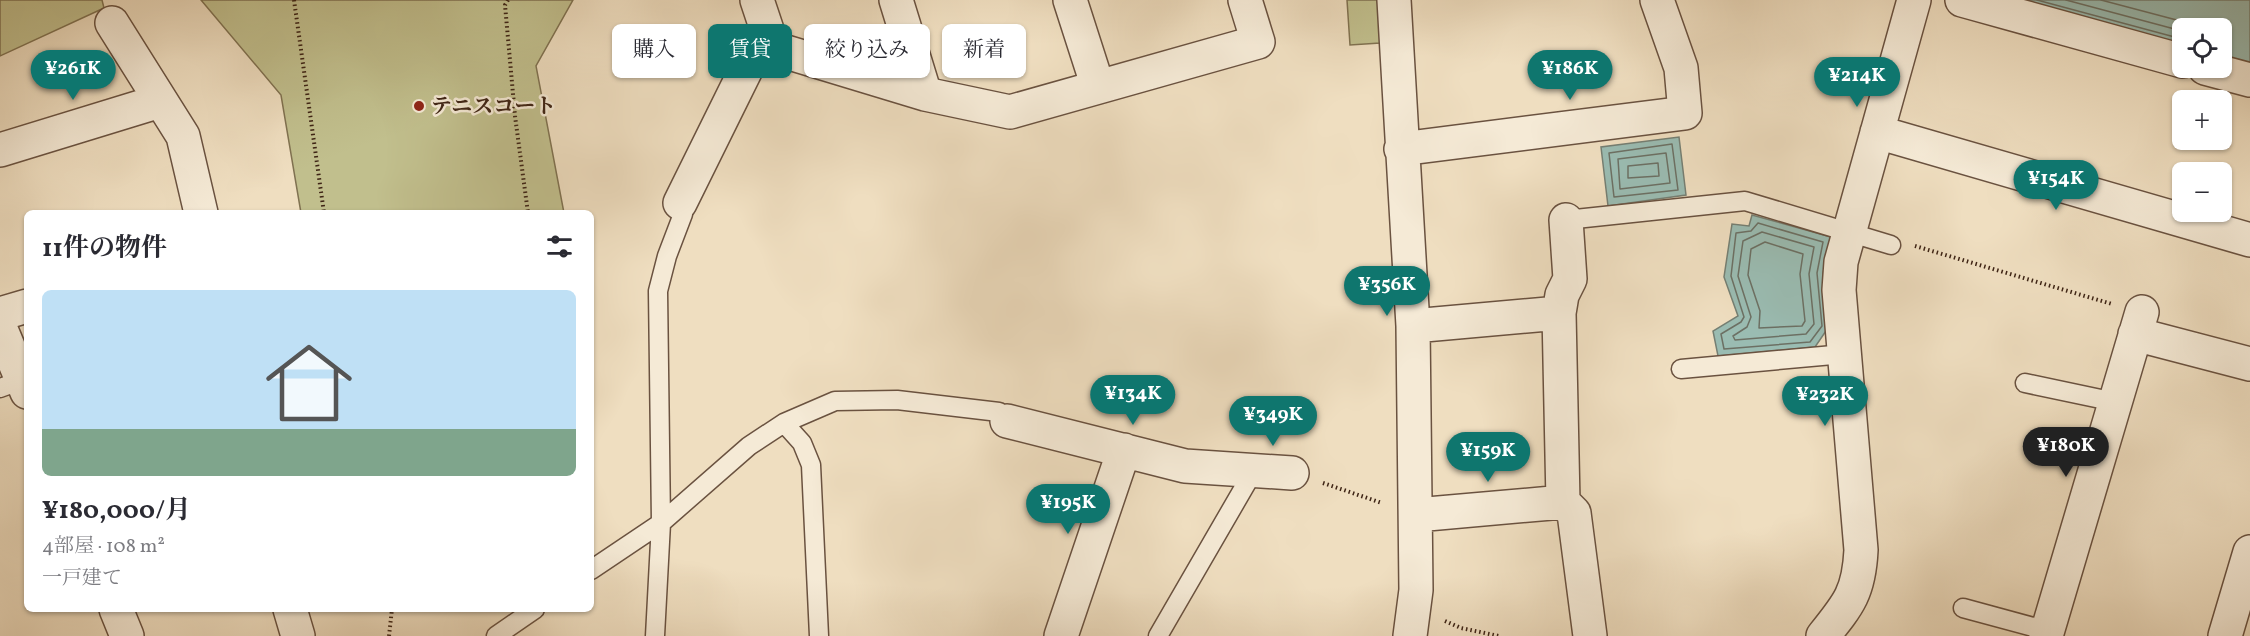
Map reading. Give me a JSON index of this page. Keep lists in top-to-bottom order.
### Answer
{
  "places": ["テニスコート"],
  "page": {
    "map_buttons": ["+", "−"],
    "chip": [
      "購入",
      "賃貸",
      "絞り込み",
      "新着"
    ],
    "price": [
      "¥261K",
      "¥186K",
      "¥214K",
      "¥154K",
      "¥356K",
      "¥134K",
      "¥232K",
      "¥349K",
      "¥180K",
      "¥159K",
      "¥195K"
    ],
    "heading": "11件の物件",
    "list": [
      {
        "name": "¥180,000/月",
        "note": "4部屋 · 108 m² · 一戸建て"
      }
    ]
  }
}
